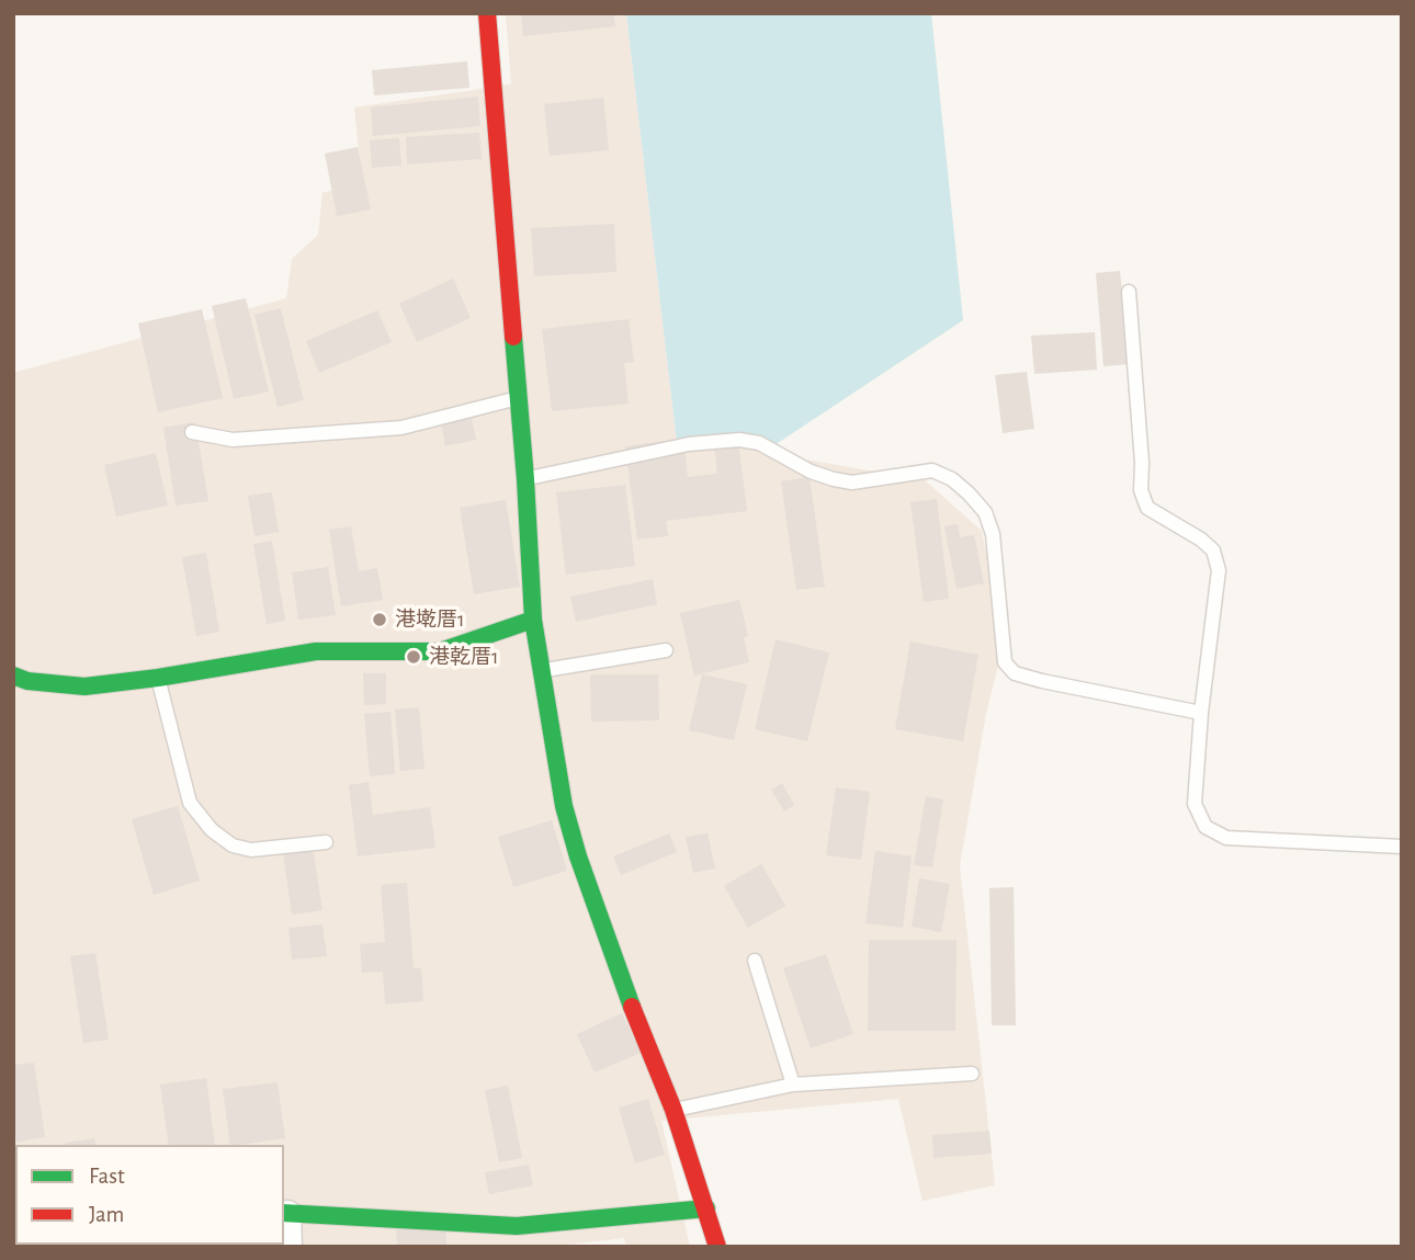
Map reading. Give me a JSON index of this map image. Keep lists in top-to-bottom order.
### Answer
{
  "places": ["港墘厝1", "港乾厝1"],
  "legend": ["Fast", "Jam"]
}
